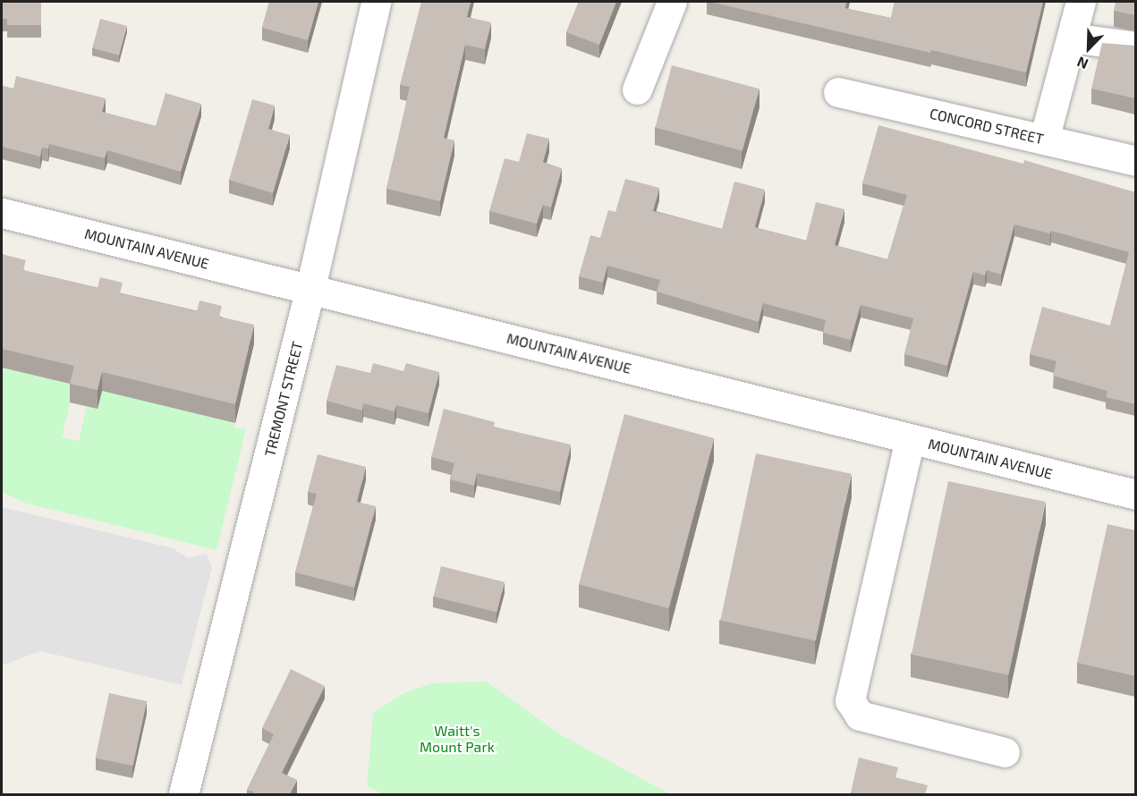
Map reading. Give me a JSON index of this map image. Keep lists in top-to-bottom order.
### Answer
{
  "streets": {
    "street": ["CONCORD STREET", "MOUNTAIN AVENUE", "TREMONT STREET"]
  },
  "crossings": [
    ["MOUNTAIN AVENUE", "TREMONT STREET"]
  ],
  "parks": ["Waitt's Mount Park"],
  "north": "bottom left"
}
